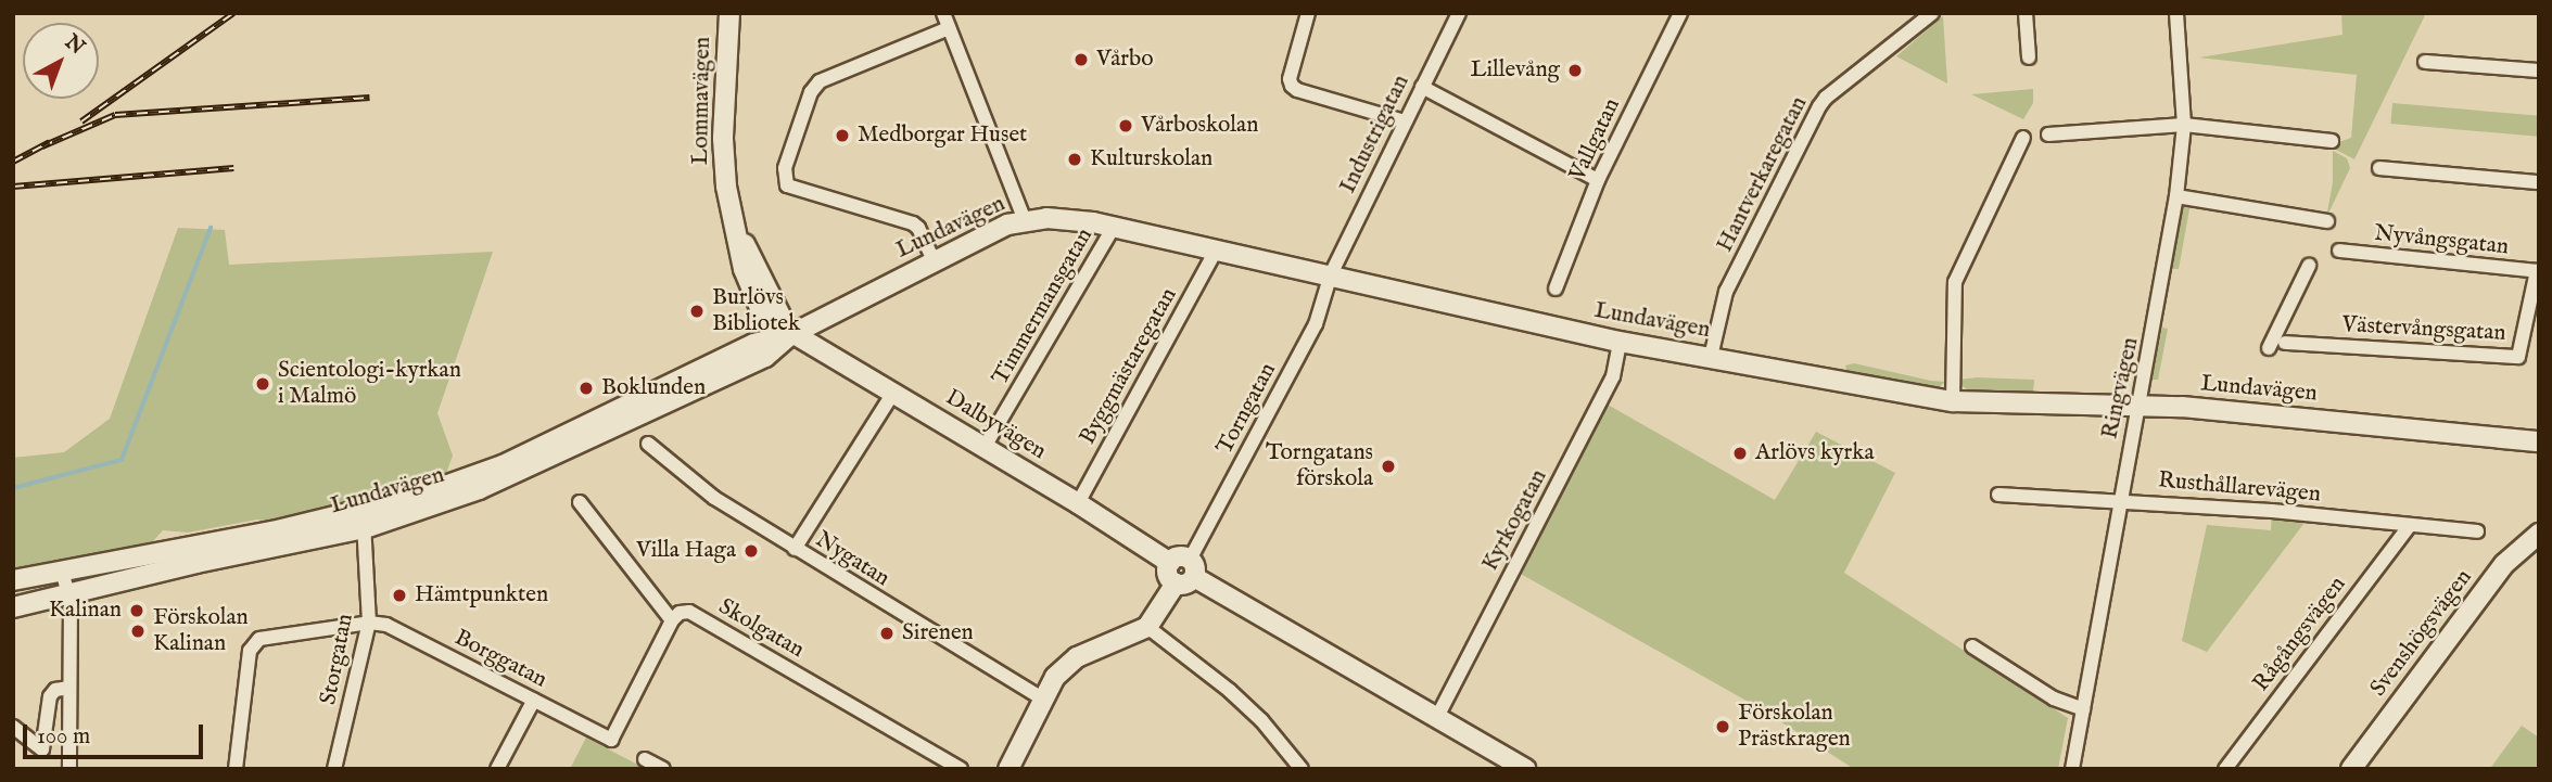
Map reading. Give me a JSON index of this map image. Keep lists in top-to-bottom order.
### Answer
{
  "streets": {
    "main road": [
      "Lommavägen",
      "Lundavägen",
      "Dalbyvägen",
      "Svenshögsvägen"
    ],
    "street": [
      "Industrigatan",
      "Vallgatan",
      "Hantverkaregatan",
      "Nyvångsgatan",
      "Timmermansgatan",
      "Västervångsgatan",
      "Byggmästaregatan",
      "Ringvägen",
      "Torngatan",
      "Rusthållarevägen",
      "Kyrkogatan",
      "Nygatan",
      "Skolgatan",
      "Rågångsvägen",
      "Storgatan",
      "Borggatan"
    ]
  },
  "crossings": [
    ["Lommavägen", "Lundavägen"],
    ["Lommavägen", "Dalbyvägen"],
    ["Industrigatan", "Lundavägen"],
    ["Industrigatan", "Torngatan"],
    ["Hantverkaregatan", "Lundavägen"],
    ["Lundavägen", "Timmermansgatan"],
    ["Lundavägen", "Byggmästaregatan"],
    ["Lundavägen", "Ringvägen"],
    ["Lundavägen", "Torngatan"],
    ["Lundavägen", "Dalbyvägen"],
    ["Lundavägen", "Kyrkogatan"],
    ["Lundavägen", "Storgatan"],
    ["Nyvångsgatan", "Västervångsgatan"],
    ["Timmermansgatan", "Dalbyvägen"],
    ["Byggmästaregatan", "Dalbyvägen"],
    ["Ringvägen", "Rusthållarevägen"],
    ["Torngatan", "Dalbyvägen"],
    ["Rusthållarevägen", "Rågångsvägen"],
    ["Skolgatan", "Borggatan"],
    ["Storgatan", "Borggatan"]
  ],
  "places": [
    "Vårbo",
    "Lillevång",
    "Vårboskolan",
    "Medborgar Huset",
    "Kulturskolan",
    "Burlövs Bibliotek",
    "Scientologi-kyrkan i Malmö",
    "Boklunden",
    "Arlövs kyrka",
    "Torngatans förskola",
    "Villa Haga",
    "Hämtpunkten",
    "Kalinan",
    "Förskolan Kalinan",
    "Sirenen",
    "Förskolan Prästkragen"
  ],
  "scale_bar": "100 m",
  "north": "top right"
}
